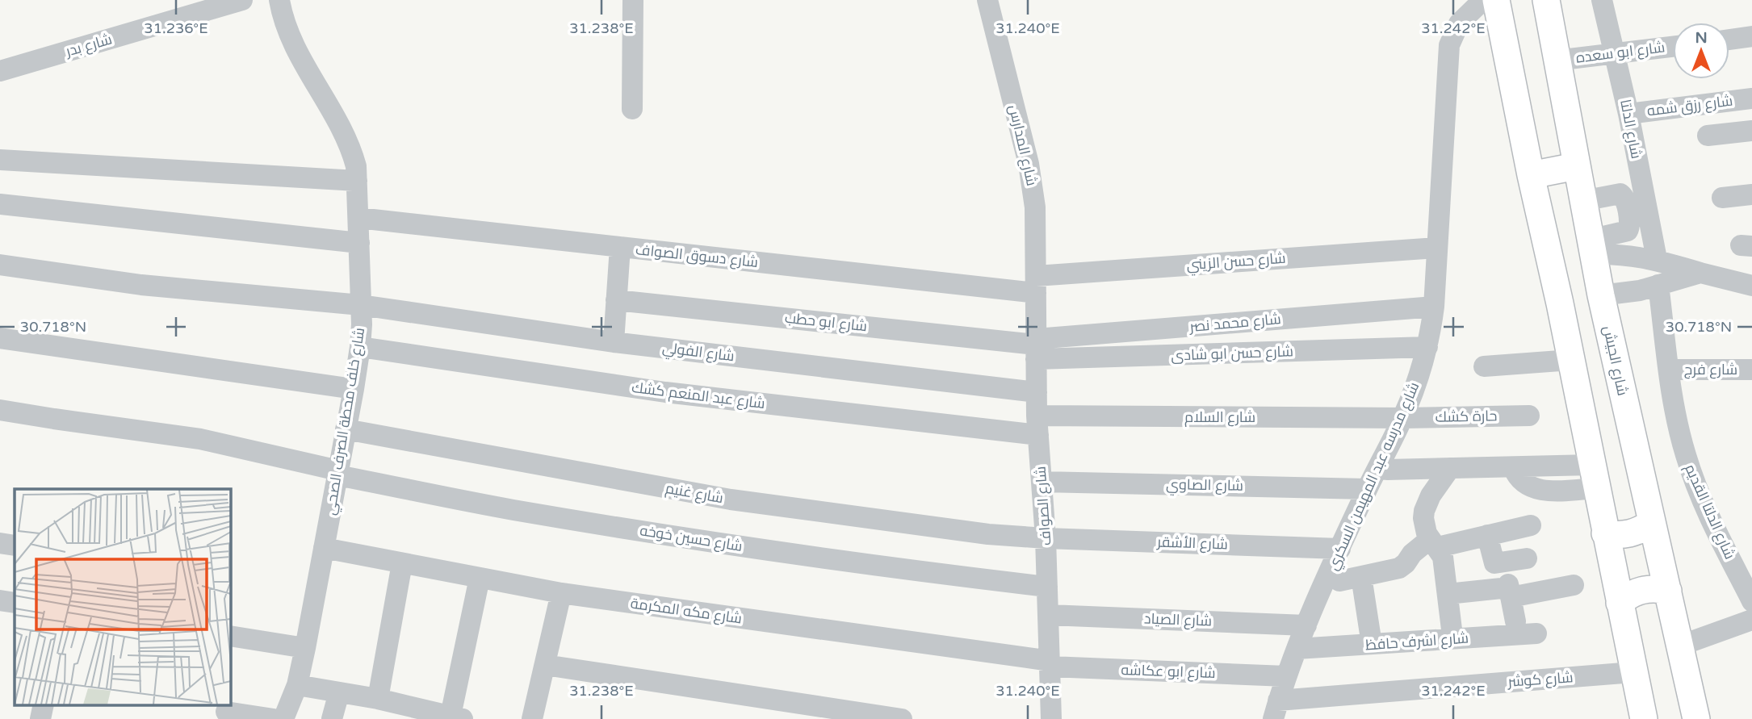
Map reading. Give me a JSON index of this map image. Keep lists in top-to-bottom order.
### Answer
{
  "streets": {
    "main road": ["شارع الجيش"],
    "street": [
      "شارع بدر",
      "شارع ابو سعده",
      "شارع رزق شمه",
      "شارع الدلتا",
      "شارع المدارس",
      "شارع دسوق الصواف",
      "شارع حسن الزيني",
      "شارع ابو حطب",
      "شارع محمد نصر",
      "شارع الفولي",
      "شارع حسن ابو شادى",
      "شارع فرج",
      "شارع عبد المنعم كشك",
      "حارة كشك",
      "شارع السلام",
      "شارع خلف محطة الصرف الصحي",
      "شارع مدرسه عبد المهيمن السكري",
      "شارع الصاوي",
      "شارع غنيم",
      "شارع الصواف",
      "شارع الدلتا القديم",
      "شارع حسين خوخه",
      "شارع الأشقر",
      "شارع مكه المكرمة",
      "شارع الصياد",
      "شارع اشرف حافظ",
      "شارع ابو عكاشه",
      "شارع كوشر"
    ]
  },
  "crossings": [
    ["شارع ابو سعده", "شارع الدلتا"],
    ["شارع ابو سعده", "شارع الجيش"],
    ["شارع رزق شمه", "شارع الدلتا"],
    ["شارع المدارس", "شارع دسوق الصواف"],
    ["شارع المدارس", "شارع حسن الزيني"],
    ["شارع المدارس", "شارع الصواف"],
    ["شارع دسوق الصواف", "شارع حسن الزيني"],
    ["شارع دسوق الصواف", "شارع خلف محطة الصرف الصحي"],
    ["شارع دسوق الصواف", "شارع الصواف"],
    ["شارع حسن الزيني", "شارع مدرسه عبد المهيمن السكري"],
    ["شارع حسن الزيني", "شارع الصواف"],
    ["شارع ابو حطب", "شارع محمد نصر"],
    ["شارع ابو حطب", "شارع حسن ابو شادى"],
    ["شارع ابو حطب", "شارع الصواف"],
    ["شارع محمد نصر", "شارع حسن ابو شادى"],
    ["شارع محمد نصر", "شارع مدرسه عبد المهيمن السكري"],
    ["شارع محمد نصر", "شارع الصواف"],
    ["شارع الفولي", "شارع خلف محطة الصرف الصحي"],
    ["شارع الفولي", "شارع الصواف"],
    ["شارع حسن ابو شادى", "شارع مدرسه عبد المهيمن السكري"],
    ["شارع حسن ابو شادى", "شارع الصواف"],
    ["شارع فرج", "شارع الدلتا القديم"],
    ["شارع عبد المنعم كشك", "شارع السلام"],
    ["شارع عبد المنعم كشك", "شارع خلف محطة الصرف الصحي"],
    ["شارع عبد المنعم كشك", "شارع الصواف"],
    ["حارة كشك", "شارع السلام"],
    ["حارة كشك", "شارع مدرسه عبد المهيمن السكري"],
    ["شارع السلام", "شارع مدرسه عبد المهيمن السكري"],
    ["شارع السلام", "شارع الصواف"],
    ["شارع خلف محطة الصرف الصحي", "شارع غنيم"],
    ["شارع خلف محطة الصرف الصحي", "شارع حسين خوخه"],
    ["شارع خلف محطة الصرف الصحي", "شارع مكه المكرمة"],
    ["شارع مدرسه عبد المهيمن السكري", "شارع الصاوي"],
    ["شارع مدرسه عبد المهيمن السكري", "شارع الأشقر"],
    ["شارع مدرسه عبد المهيمن السكري", "شارع الصياد"],
    ["شارع مدرسه عبد المهيمن السكري", "شارع اشرف حافظ"],
    ["شارع مدرسه عبد المهيمن السكري", "شارع ابو عكاشه"],
    ["شارع مدرسه عبد المهيمن السكري", "شارع كوشر"],
    ["شارع الصاوي", "شارع الصواف"],
    ["شارع غنيم", "شارع الصواف"],
    ["شارع غنيم", "شارع الأشقر"],
    ["شارع الصواف", "شارع حسين خوخه"],
    ["شارع الصواف", "شارع الأشقر"],
    ["شارع الصواف", "شارع مكه المكرمة"],
    ["شارع الصواف", "شارع الصياد"],
    ["شارع الصواف", "شارع ابو عكاشه"],
    ["شارع مكه المكرمة", "شارع ابو عكاشه"]
  ],
  "north": "top",
  "coordinates": [
    "31.236°E",
    "31.238°E",
    "31.240°E",
    "31.242°E",
    "30.718°N"
  ]
}
